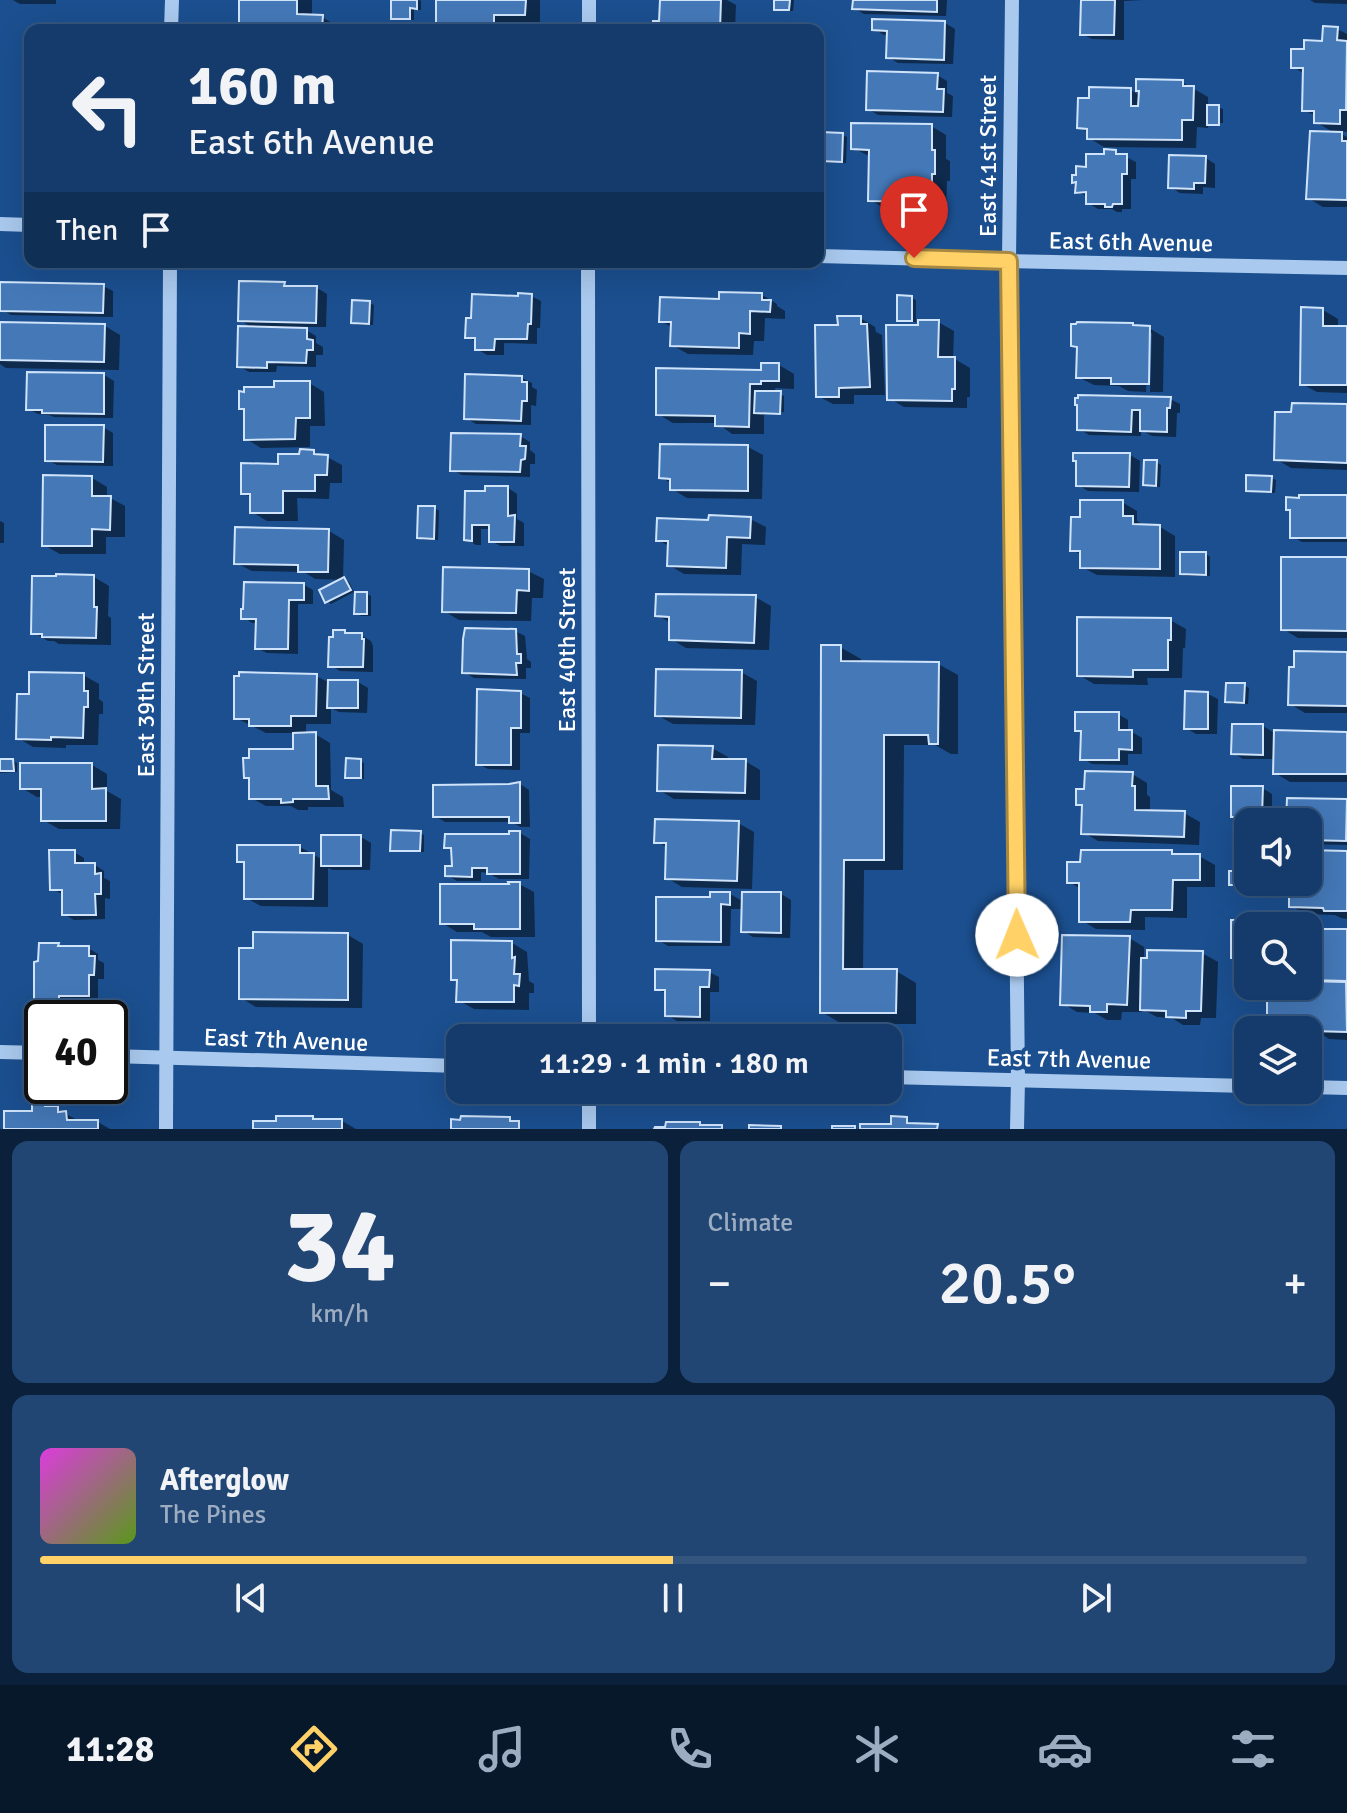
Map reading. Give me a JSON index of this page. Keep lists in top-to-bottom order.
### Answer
{
  "streets": {
    "street": [
      "East 41st Street",
      "East 6th Avenue",
      "East 40th Street",
      "East 39th Street",
      "East 7th Avenue"
    ]
  },
  "crossings": [
    ["East 41st Street", "East 6th Avenue"],
    ["East 41st Street", "East 7th Avenue"],
    ["East 39th Street", "East 7th Avenue"]
  ],
  "page": {
    "turn": ["160 m", "East 6th Avenue"],
    "then": "Then",
    "limit": "40",
    "trip": "11:29 · 1 min · 180 m",
    "tile": [
      ["34", "km/h"],
      "Climate"
    ],
    "heat": ["−", "20.5°", "+"],
    "song": ["Afterglow", "The Pines"],
    "tabs": "11:28"
  }
}
